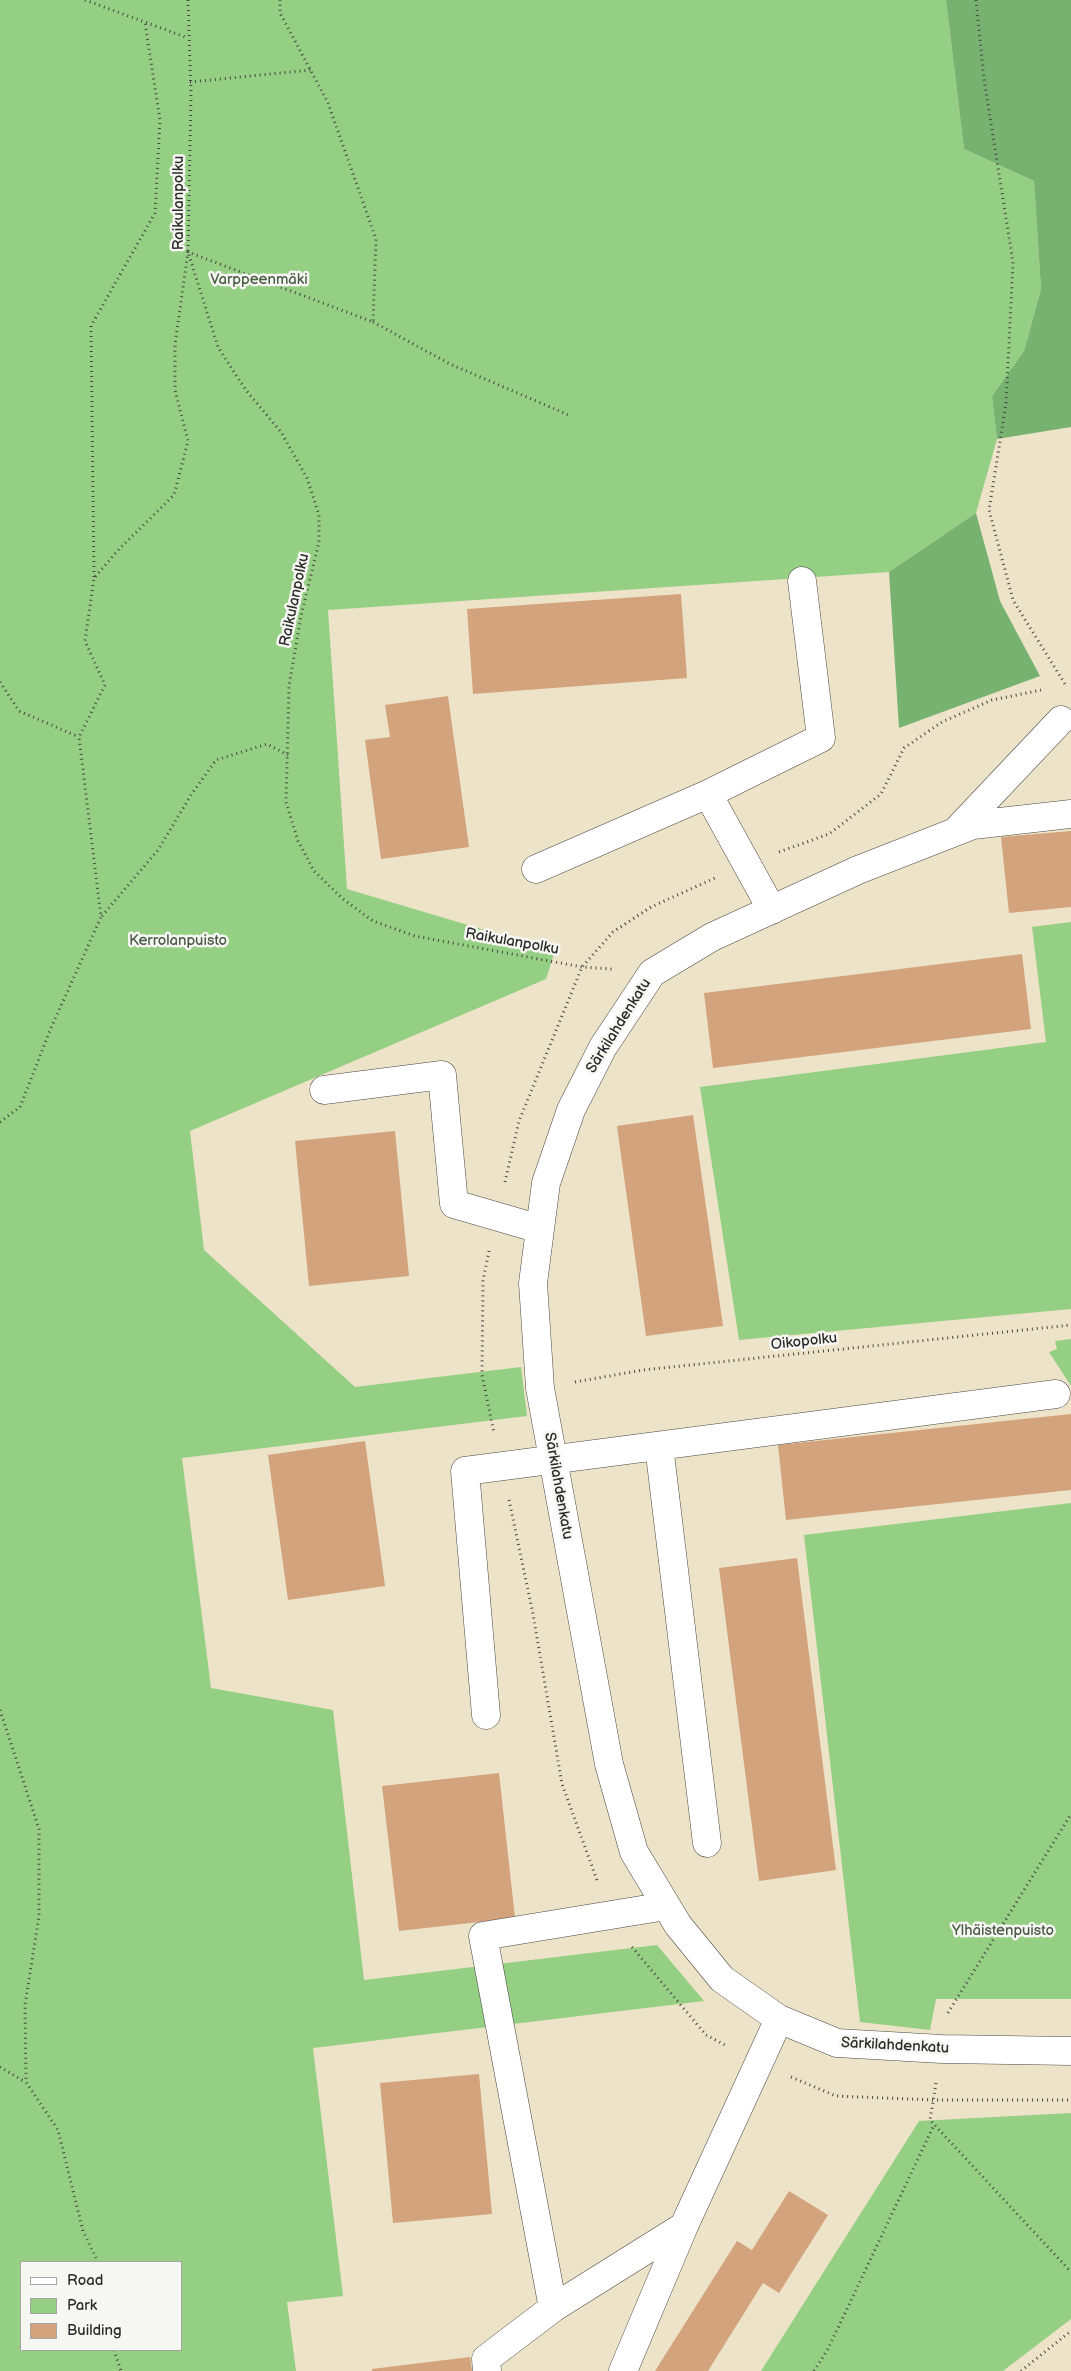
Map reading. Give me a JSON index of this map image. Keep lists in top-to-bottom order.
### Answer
{
  "streets": {
    "street": ["Särkilahdenkatu"],
    "path": ["Raikulanpolku", "Oikopolku"]
  },
  "crossings": [
    ["Raikulanpolku", "Särkilahdenkatu"],
    ["Särkilahdenkatu", "Oikopolku"]
  ],
  "parks": ["Varppeenmäki", "Kerrolanpuisto", "Ylhäistenpuisto"],
  "legend": ["Road", "Park", "Building"]
}
